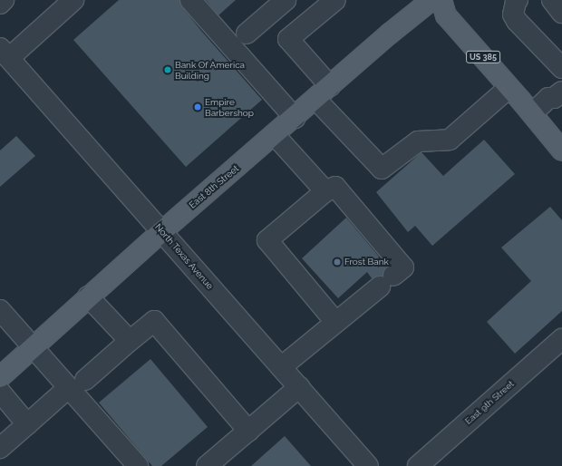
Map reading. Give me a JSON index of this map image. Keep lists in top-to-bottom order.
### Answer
{
  "streets": {
    "main road": ["US 385", "East 8th Street"],
    "street": ["North Texas Avenue", "East 9th Street"]
  },
  "crossings": [
    ["US 385", "East 8th Street"],
    ["East 8th Street", "North Texas Avenue"]
  ],
  "places": ["Bank Of America Building", "Empire Barbershop", "Frost Bank"]
}
